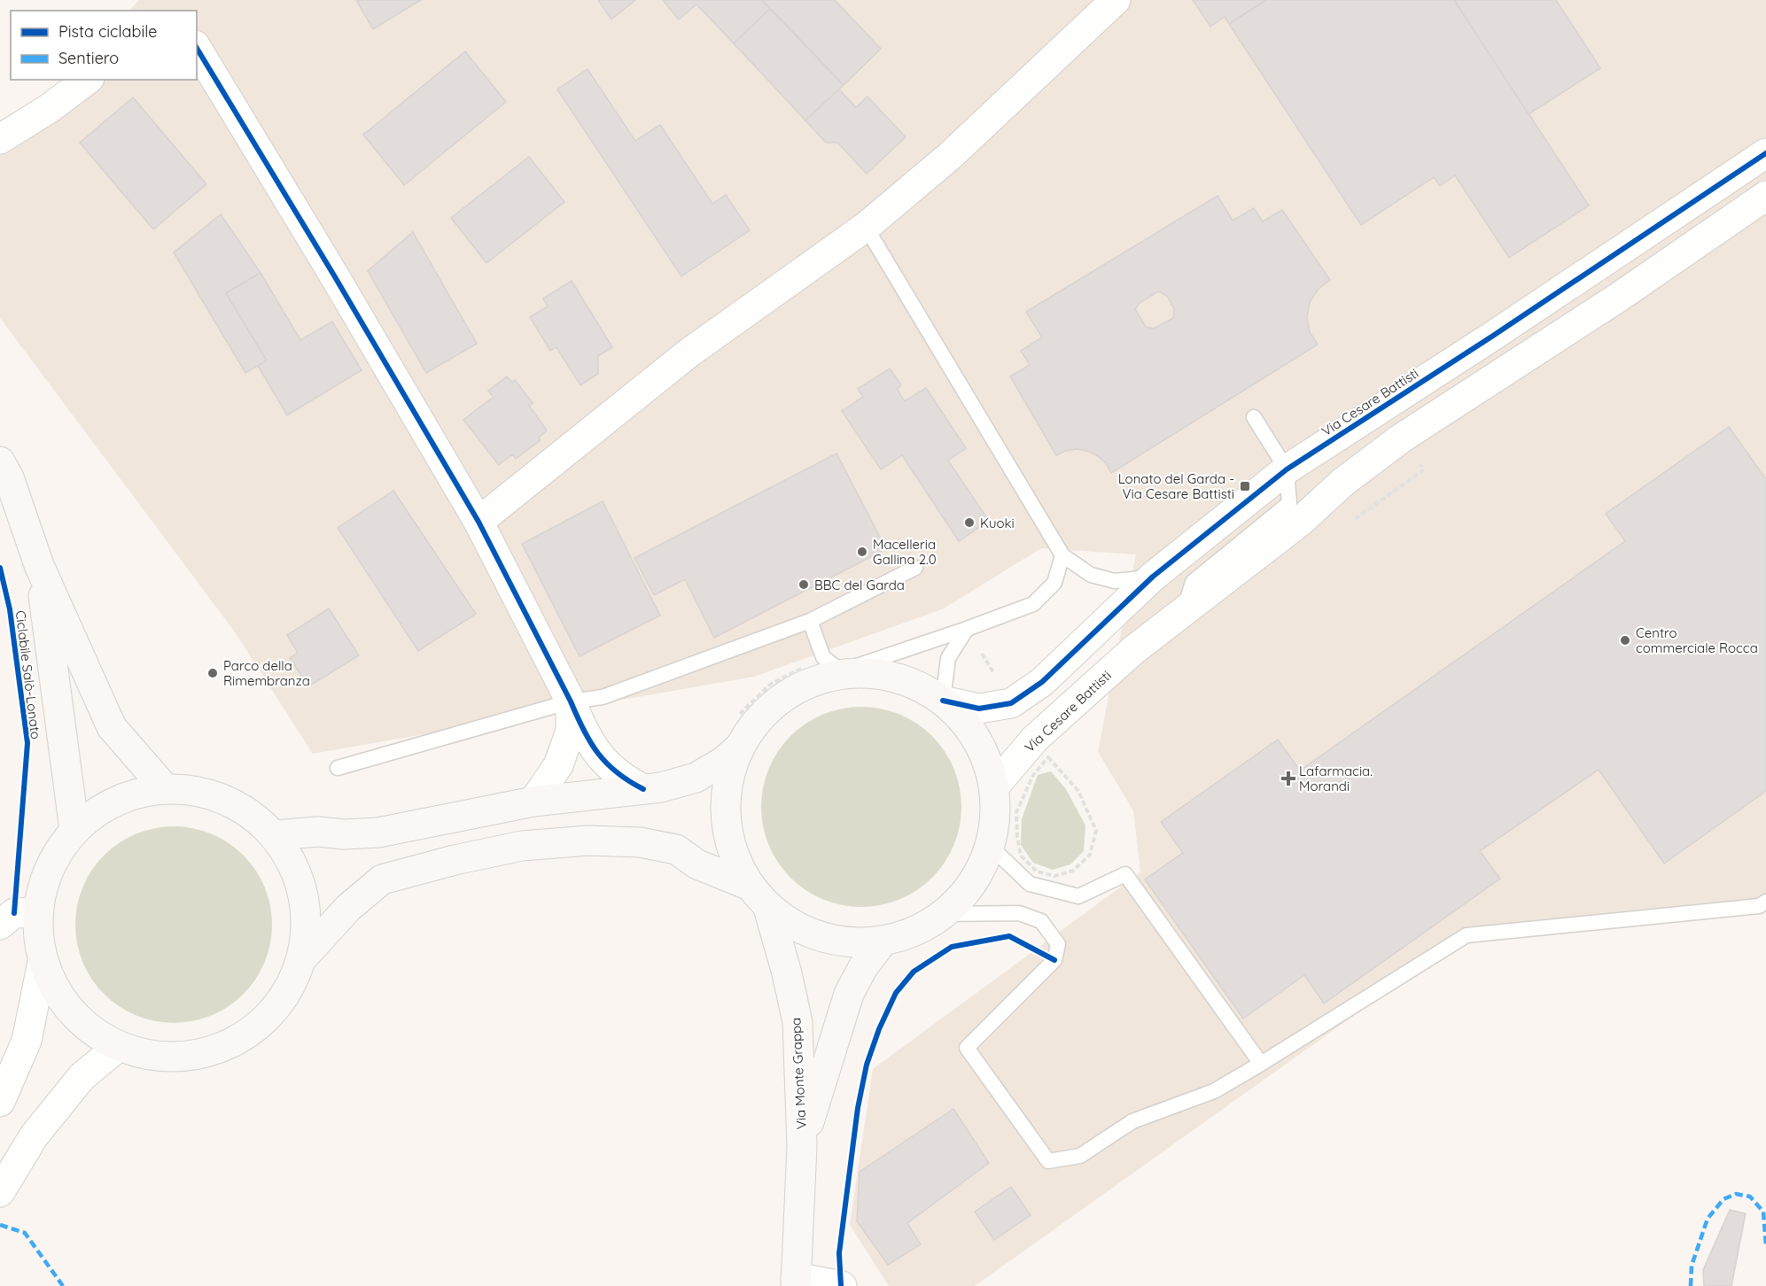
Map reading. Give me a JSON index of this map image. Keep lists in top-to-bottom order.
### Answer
{
  "streets": {
    "main road": ["Via Monte Grappa"],
    "street": ["Via Cesare Battisti"],
    "cycle path": ["Ciclabile Salò-Lonato"]
  },
  "places": {
    "transit": ["Lonato del Garda - Via Cesare Battisti"],
    "other": [
      "Kuoki",
      "Macelleria Gallina 2.0",
      "BBC del Garda",
      "Centro commerciale Rocca",
      "Parco della Rimembranza"
    ],
    "health": ["Lafarmacia. Morandi"]
  },
  "legend": ["Pista ciclabile", "Sentiero"]
}
